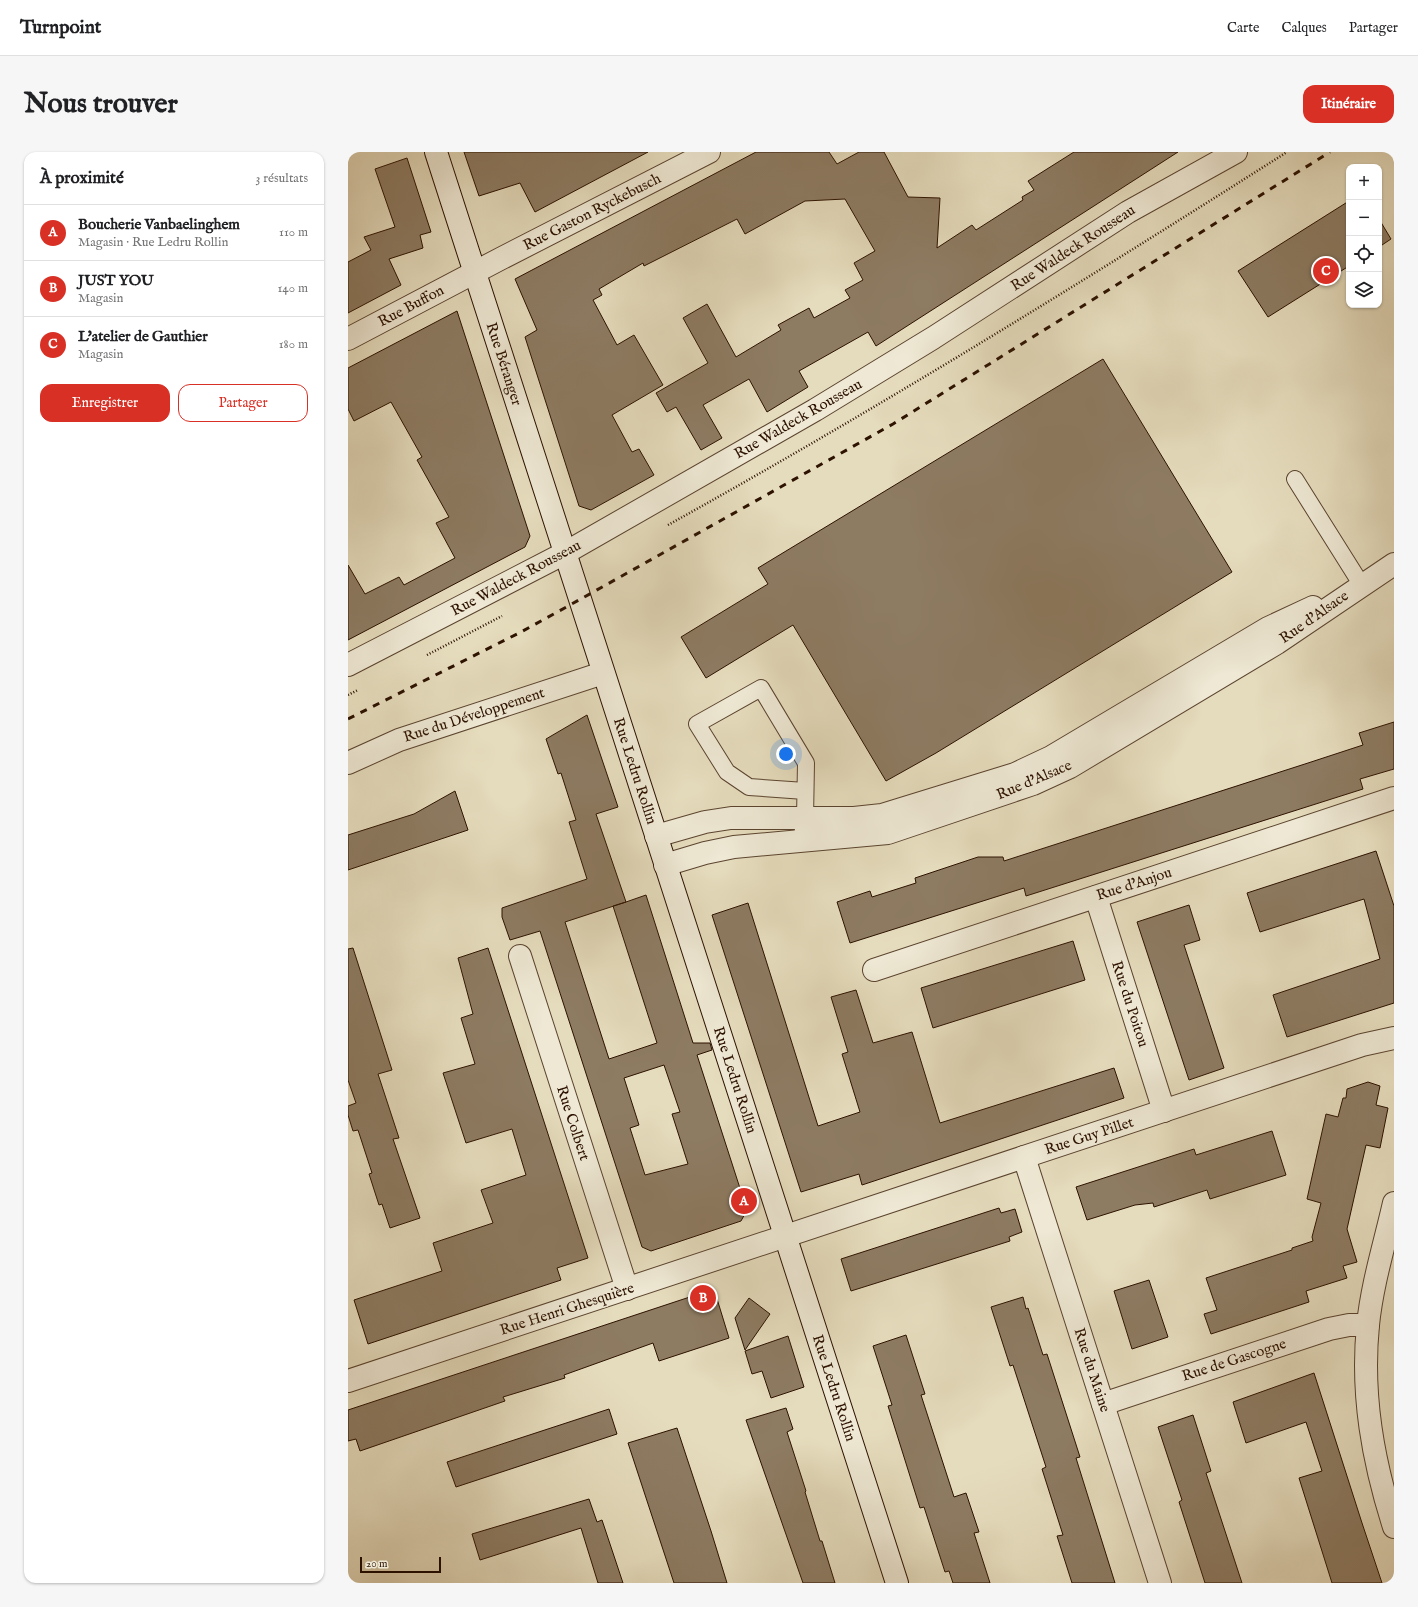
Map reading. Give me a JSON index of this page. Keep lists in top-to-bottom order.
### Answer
{
  "streets": {
    "street": [
      "Rue Gaston Ryckebusch",
      "Rue Waldeck Rousseau",
      "Rue Buffon",
      "Rue Béranger",
      "Rue d'Alsace",
      "Rue du Développement",
      "Rue Ledru Rollin",
      "Rue d'Anjou",
      "Rue du Poitou",
      "Rue Colbert",
      "Rue Guy Pillet",
      "Rue Henri Ghesquière",
      "Rue de Gascogne",
      "Rue du Maine"
    ]
  },
  "crossings": [
    ["Rue Gaston Ryckebusch", "Rue Buffon"],
    ["Rue Gaston Ryckebusch", "Rue Béranger"],
    ["Rue Waldeck Rousseau", "Rue Béranger"],
    ["Rue Buffon", "Rue Béranger"],
    ["Rue Béranger", "Rue Ledru Rollin"],
    ["Rue d'Alsace", "Rue Ledru Rollin"],
    ["Rue du Développement", "Rue Ledru Rollin"],
    ["Rue Ledru Rollin", "Rue Guy Pillet"],
    ["Rue Ledru Rollin", "Rue Henri Ghesquière"],
    ["Rue d'Anjou", "Rue du Poitou"],
    ["Rue du Poitou", "Rue Guy Pillet"],
    ["Rue Colbert", "Rue Henri Ghesquière"],
    ["Rue Guy Pillet", "Rue Henri Ghesquière"],
    ["Rue Guy Pillet", "Rue du Maine"],
    ["Rue de Gascogne", "Rue du Maine"]
  ],
  "scale_bar": "20 m",
  "page": {
    "header": "Turnpoint",
    "nav": ["Carte", "Calques", "Partager"],
    "buttons": [
      "Itinéraire",
      ["Enregistrer", "Partager"]
    ],
    "title": "Nous trouver",
    "heading": ["À proximité", "3 résultats"],
    "map_buttons": ["+", "−"],
    "list": [
      {
        "mark": "A",
        "name": "Boucherie Vanbaelinghem",
        "note": "Magasin · Rue Ledru Rollin",
        "value": "110 m"
      },
      {
        "mark": "B",
        "name": "JUST YOU",
        "note": "Magasin",
        "value": "140 m"
      },
      {
        "mark": "C",
        "name": "L'atelier de Gauthier",
        "note": "Magasin",
        "value": "180 m"
      }
    ],
    "pins": ["C", "A", "B"],
    "scale": "20 m"
  }
}
